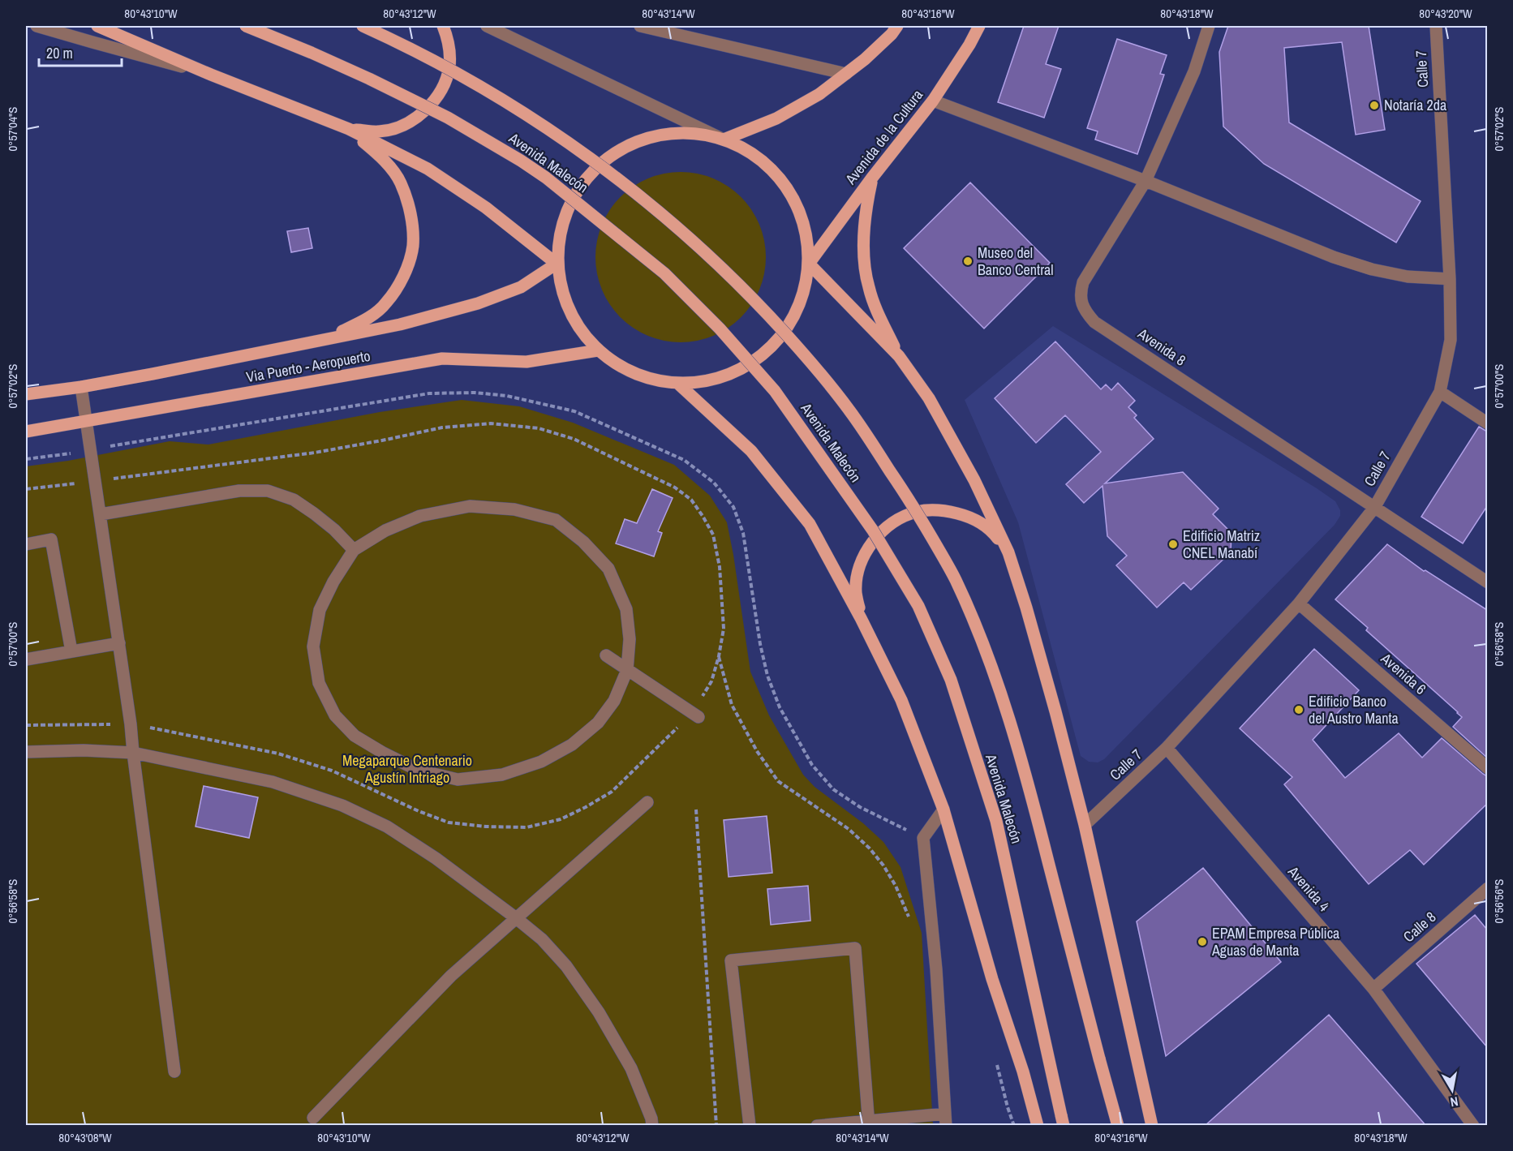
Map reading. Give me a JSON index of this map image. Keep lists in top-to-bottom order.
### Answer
{
  "streets": {
    "main road": ["Avenida de la Cultura", "Avenida Malecón", "Via Puerto - Aeropuerto"],
    "street": [
      "Calle 7",
      "Avenida 8",
      "Avenida 6",
      "Avenida 4",
      "Calle 8"
    ]
  },
  "crossings": [
    ["Calle 7", "Avenida 8"],
    ["Calle 7", "Avenida 6"],
    ["Calle 7", "Avenida 4"],
    ["Avenida 4", "Calle 8"]
  ],
  "parks": ["Megaparque Centenario Agustín Intriago"],
  "places": [
    "Notaría 2da",
    "Museo del Banco Central",
    "Edificio Matriz CNEL Manabí",
    "Edificio Banco del Austro Manta",
    "EPAM Empresa Pública Aguas de Manta"
  ],
  "scale_bar": "20 m",
  "north": "bottom",
  "coordinates": [
    "80°43'10\"W",
    "80°43'12\"W",
    "80°43'14\"W",
    "80°43'16\"W",
    "80°43'18\"W",
    "80°43'20\"W",
    "0°57'04\"S",
    "0°57'02\"S",
    "0°57'00\"S",
    "0°56'58\"S",
    "0°56'56\"S",
    "80°43'08\"W"
  ]
}
